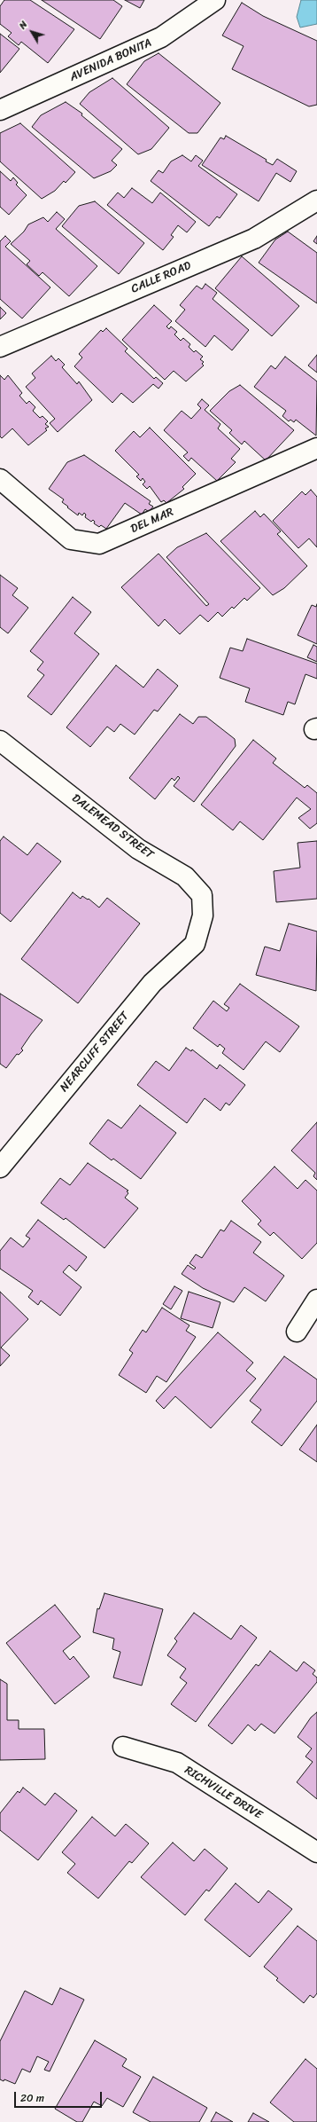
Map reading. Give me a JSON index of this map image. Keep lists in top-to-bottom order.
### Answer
{
  "streets": {
    "street": [
      "AVENIDA BONITA",
      "CALLE ROAD",
      "DEL MAR",
      "DALEMEAD STREET",
      "NEARCLIFF STREET",
      "RICHVILLE DRIVE"
    ]
  },
  "crossings": [
    ["DALEMEAD STREET", "NEARCLIFF STREET"]
  ],
  "scale_bar": "20 m",
  "north": "top left"
}
